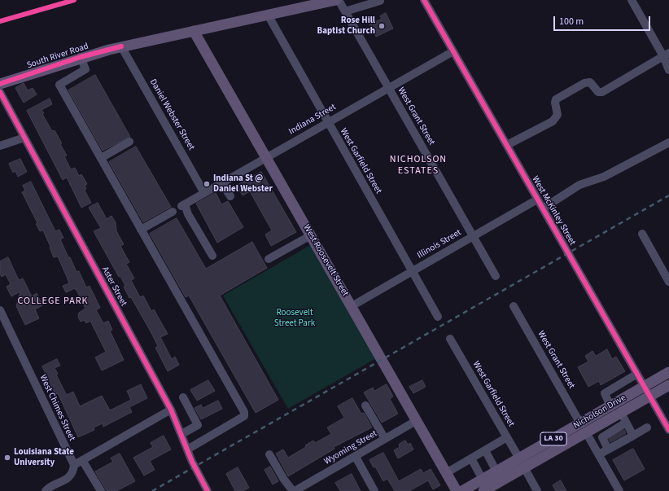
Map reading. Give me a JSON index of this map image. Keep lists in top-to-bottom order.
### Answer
{
  "streets": {
    "main road": [
      "South River Road",
      "West Roosevelt Street",
      "Nicholson Drive",
      "LA 30"
    ],
    "street": [
      "Daniel Webster Street",
      "West Grant Street",
      "Indiana Street",
      "West Garfield Street",
      "West McKinley Street",
      "Illinois Street",
      "Aster Street",
      "West Chimes Street",
      "Wyoming Street"
    ]
  },
  "crossings": [
    ["South River Road", "Daniel Webster Street"],
    ["South River Road", "West Garfield Street"],
    ["South River Road", "West Roosevelt Street"],
    ["Daniel Webster Street", "Indiana Street"],
    ["West Grant Street", "Indiana Street"],
    ["West Grant Street", "Illinois Street"],
    ["West Grant Street", "Nicholson Drive"],
    ["Indiana Street", "West Garfield Street"],
    ["Indiana Street", "West McKinley Street"],
    ["Indiana Street", "West Roosevelt Street"],
    ["West Garfield Street", "Illinois Street"],
    ["West Garfield Street", "Nicholson Drive"],
    ["West McKinley Street", "Illinois Street"],
    ["West McKinley Street", "Nicholson Drive"],
    ["Illinois Street", "West Roosevelt Street"],
    ["West Roosevelt Street", "Wyoming Street"]
  ],
  "districts": ["NICHOLSON ESTATES", "COLLEGE PARK"],
  "parks": ["Roosevelt Street Park"],
  "places": ["Rose Hill Baptist Church", "Indiana St @ Daniel Webster", "Louisiana State University"],
  "scale_bar": "100 m"
}
